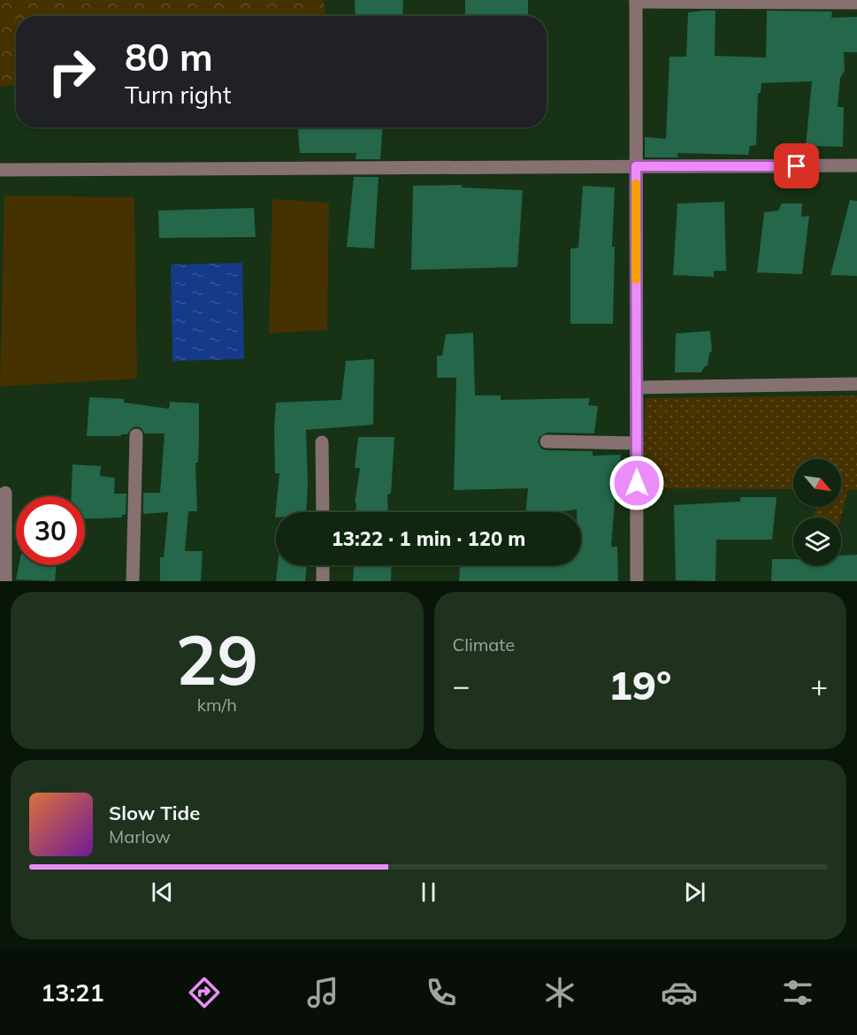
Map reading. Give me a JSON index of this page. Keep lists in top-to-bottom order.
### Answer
{
  "north": "bottom right",
  "page": {
    "turn": ["80 m", "Turn right"],
    "limit": "30",
    "trip": "13:22 · 1 min · 120 m",
    "tile": [
      ["29", "km/h"],
      "Climate"
    ],
    "heat": ["−", "19°", "+"],
    "song": ["Slow Tide", "Marlow"],
    "tabs": "13:21"
  }
}
